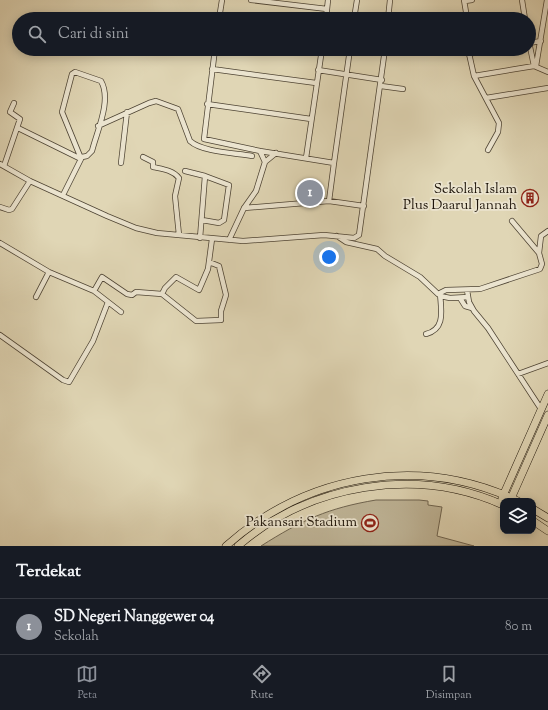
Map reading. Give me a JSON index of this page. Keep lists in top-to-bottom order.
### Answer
{
  "places": {
    "building": ["Sekolah Islam Plus Daarul Jannah"],
    "sports": ["Pakansari Stadium"]
  },
  "page": {
    "search": "Cari di sini",
    "pins": "1",
    "heading": "Terdekat",
    "list": [
      {
        "mark": "1",
        "name": "SD Negeri Nanggewer 04",
        "note": "Sekolah",
        "value": "80 m"
      }
    ],
    "nav": ["Peta", "Rute", "Disimpan"]
  }
}
